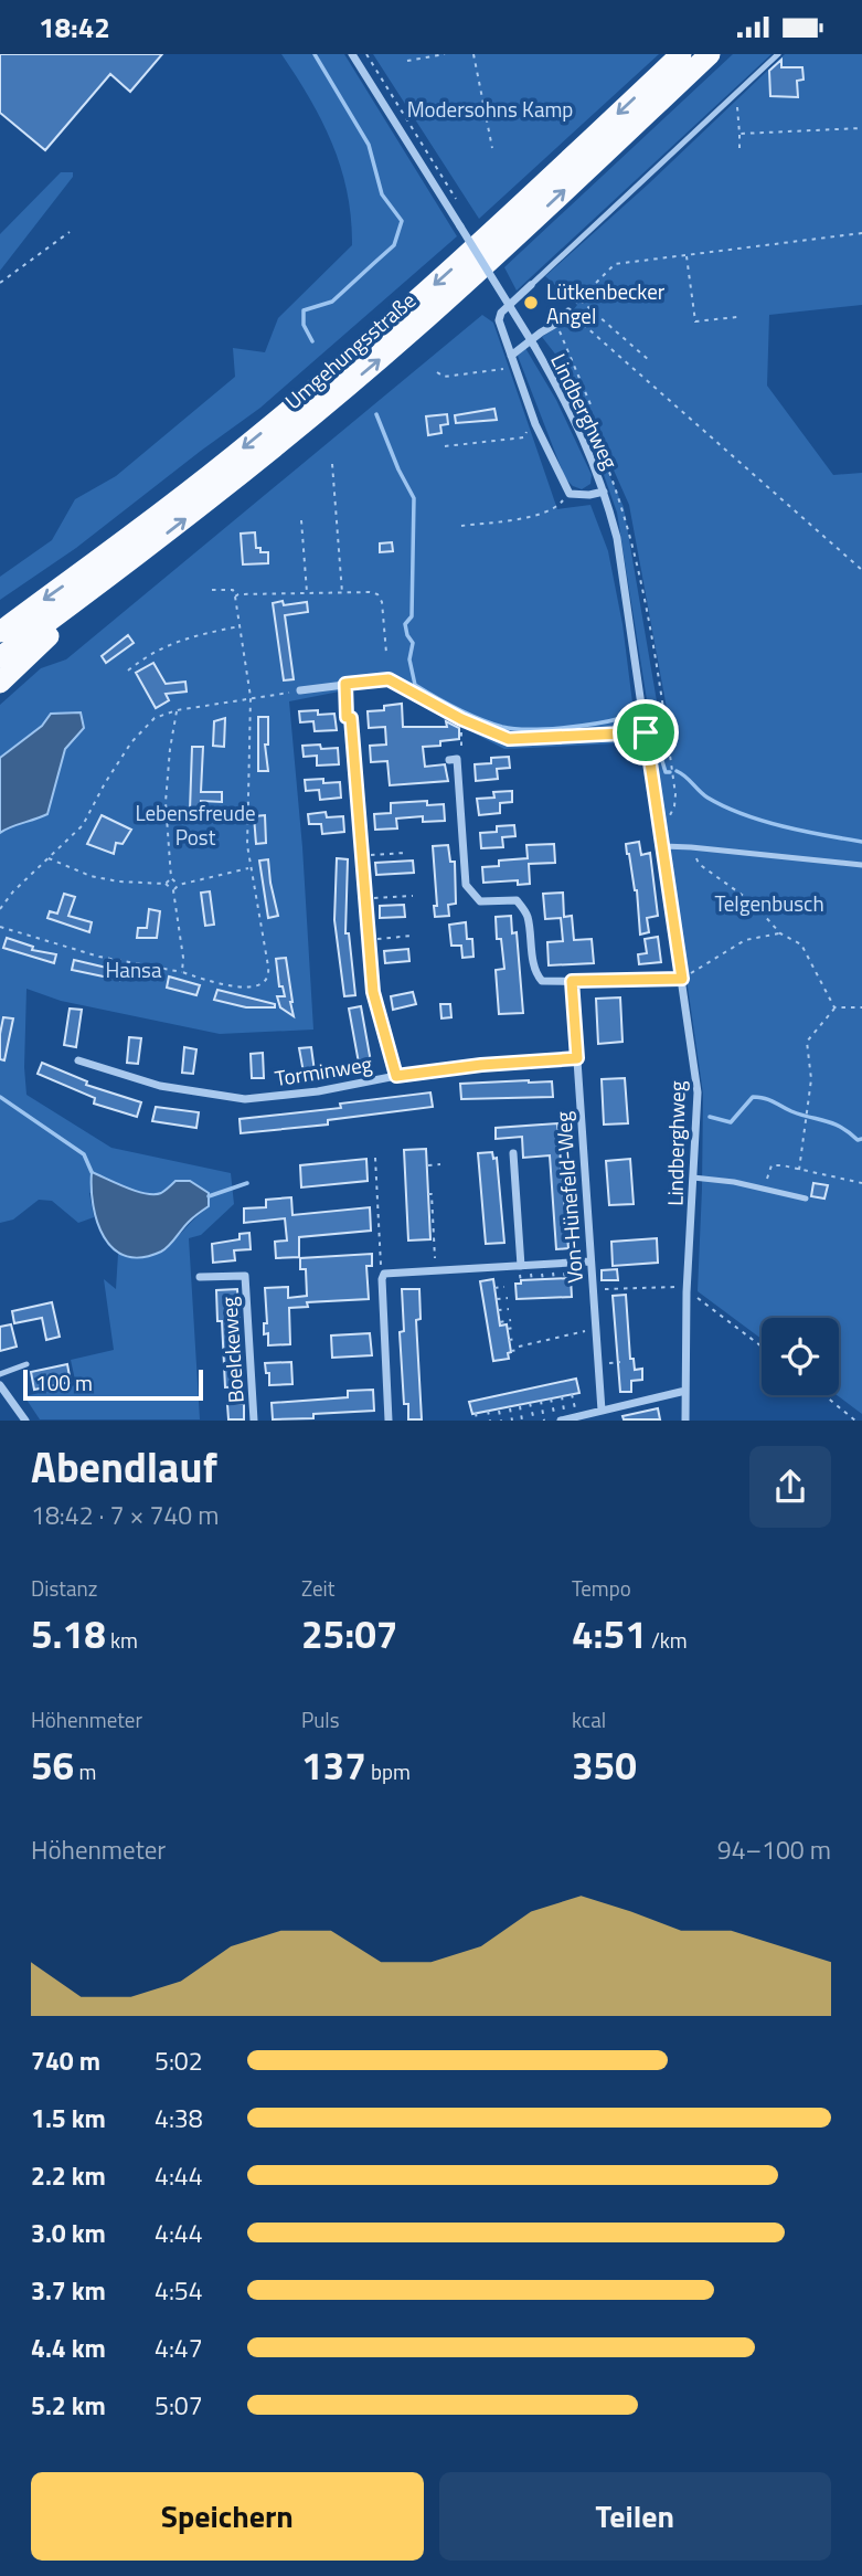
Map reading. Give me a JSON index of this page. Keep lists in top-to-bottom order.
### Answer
{
  "streets": {
    "highway": ["Umgehungsstraße"],
    "street": [
      "Lindberghweg",
      "Torminweg",
      "Von-Hünefeld-Weg",
      "Boelckeweg"
    ]
  },
  "crossings": [
    ["Torminweg", "Von-Hünefeld-Weg"]
  ],
  "parks": [
    "Modersohns Kamp",
    "Lebensfreude Post",
    "Telgenbusch",
    "Hansa"
  ],
  "places": ["Lütkenbecker Angel"],
  "scale_bar": "100 m",
  "page": {
    "status": "18:42",
    "scale": "100 m",
    "heading": ["Abendlauf", "18:42 · 7 × 740 m"],
    "stats": [
      ["Distanz", "5.18 km"],
      ["Zeit", "25:07"],
      ["Tempo", "4:51 /km"],
      ["Höhenmeter", "56 m"],
      ["Puls", "137 bpm"],
      ["kcal", "350"]
    ],
    "chart": ["Höhenmeter", "94–100 m"],
    "list": [
      {
        "name": "740 m",
        "note": "5:02"
      },
      {
        "name": "1.5 km",
        "note": "4:38"
      },
      {
        "name": "2.2 km",
        "note": "4:44"
      },
      {
        "name": "3.0 km",
        "note": "4:44"
      },
      {
        "name": "3.7 km",
        "note": "4:54"
      },
      {
        "name": "4.4 km",
        "note": "4:47"
      },
      {
        "name": "5.2 km",
        "note": "5:07"
      }
    ],
    "buttons": ["Speichern", "Teilen"]
  }
}
